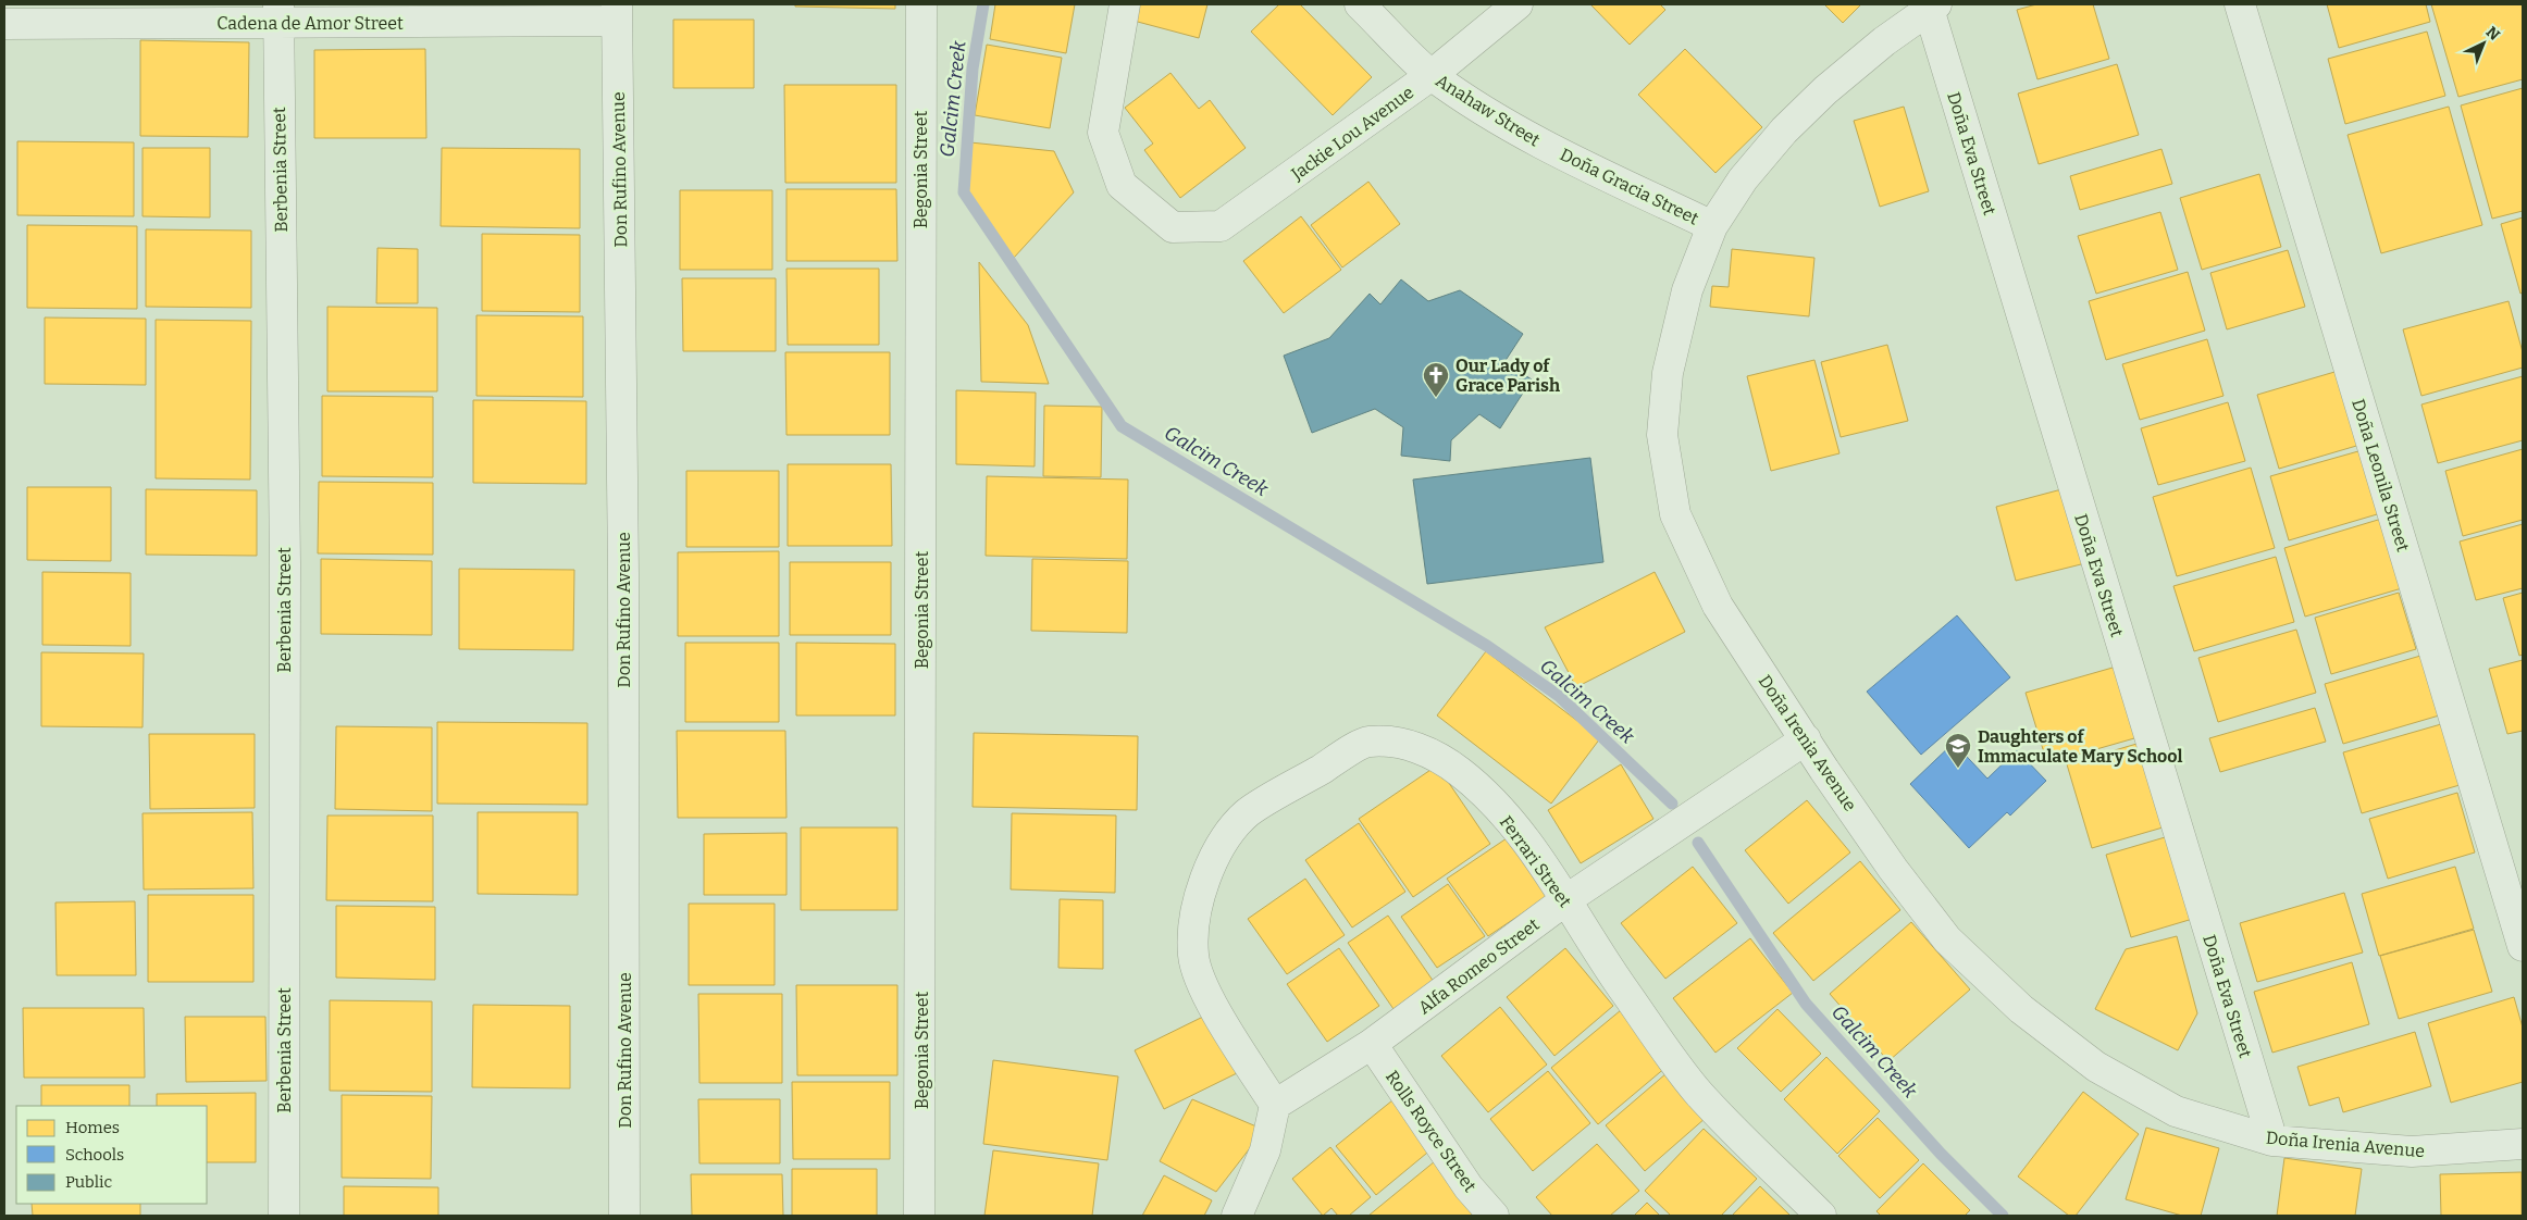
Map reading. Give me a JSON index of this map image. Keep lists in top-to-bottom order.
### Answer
{
  "streets": {
    "street": [
      "Cadena de Amor Street",
      "Anahaw Street",
      "Jackie Lou Avenue",
      "Doña Eva Street",
      "Berbenia Street",
      "Don Rufino Avenue",
      "Begonia Street",
      "Doña Gracia Street",
      "Doña Leonila Street",
      "Doña Irenia Avenue",
      "Ferrari Street",
      "Alfa Romeo Street",
      "Rolls Royce Street"
    ]
  },
  "crossings": [
    ["Cadena de Amor Street", "Berbenia Street"],
    ["Cadena de Amor Street", "Don Rufino Avenue"],
    ["Anahaw Street", "Jackie Lou Avenue"],
    ["Anahaw Street", "Doña Gracia Street"],
    ["Doña Eva Street", "Doña Irenia Avenue"],
    ["Doña Gracia Street", "Doña Irenia Avenue"],
    ["Doña Irenia Avenue", "Alfa Romeo Street"],
    ["Ferrari Street", "Alfa Romeo Street"],
    ["Alfa Romeo Street", "Rolls Royce Street"]
  ],
  "water": ["Galcim Creek"],
  "places": {
    "church": ["Our Lady of Grace Parish"],
    "school or university": ["Daughters of Immaculate Mary School"]
  },
  "legend": ["Homes", "Schools", "Public"],
  "north": "top right"
}
